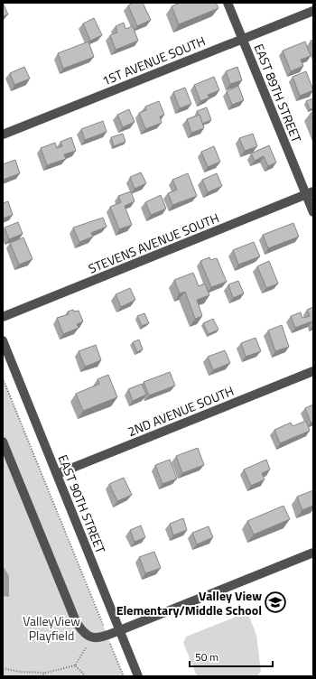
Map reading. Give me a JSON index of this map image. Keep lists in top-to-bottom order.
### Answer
{
  "streets": {
    "street": [
      "1ST AVENUE SOUTH",
      "EAST 89TH STREET",
      "STEVENS AVENUE SOUTH",
      "2ND AVENUE SOUTH",
      "EAST 90TH STREET"
    ]
  },
  "crossings": [
    ["1ST AVENUE SOUTH", "EAST 89TH STREET"],
    ["EAST 89TH STREET", "STEVENS AVENUE SOUTH"],
    ["2ND AVENUE SOUTH", "EAST 90TH STREET"]
  ],
  "parks": ["ValleyView Playfield"],
  "places": {
    "school or university": ["Valley View Elementary/Middle School"]
  },
  "scale_bar": "50 m"
}
